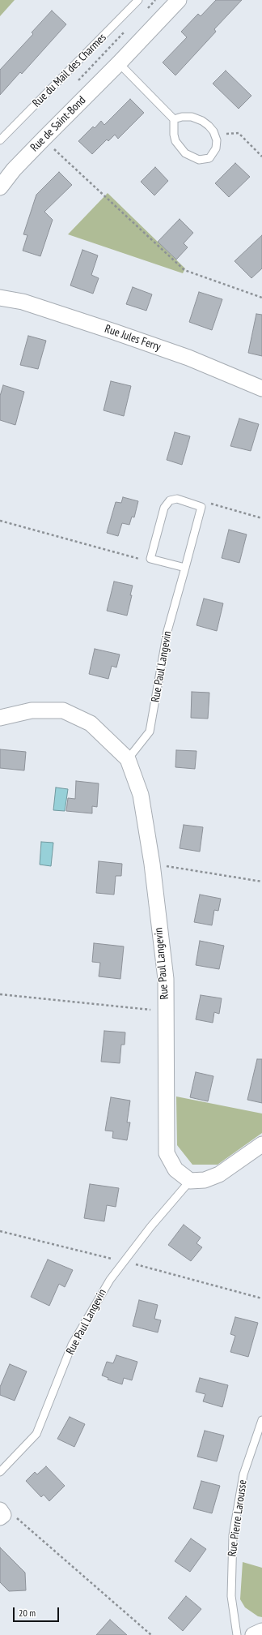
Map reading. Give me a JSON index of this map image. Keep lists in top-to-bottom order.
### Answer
{
  "streets": {
    "street": ["Rue de Saint-Bond", "Rue Jules Ferry", "Rue Paul Langevin"],
    "lane": ["Rue du Mail des Charmes", "Rue Pierre Larousse"]
  },
  "scale_bar": "20 m"
}
